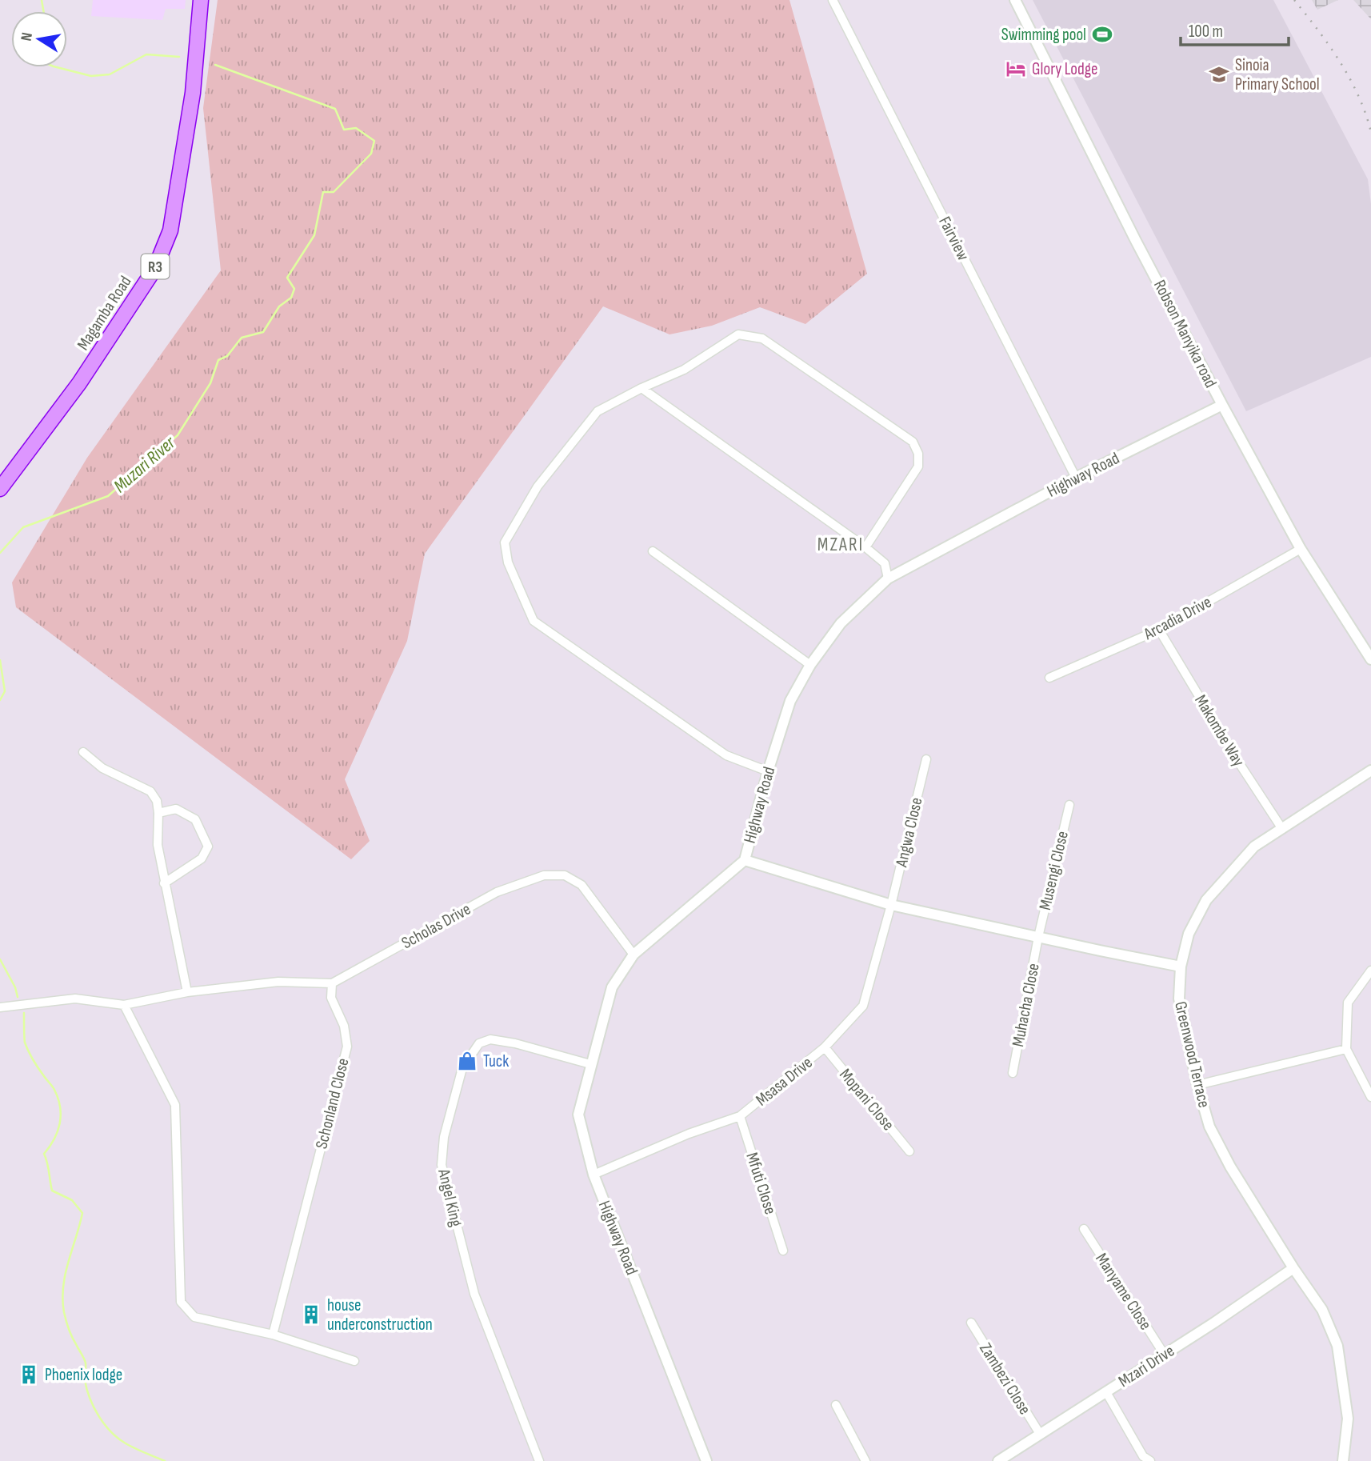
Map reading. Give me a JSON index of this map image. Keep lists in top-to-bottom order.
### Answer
{
  "streets": {
    "highway": ["R3", "Magamba Road"],
    "street": [
      "Fairview",
      "Robson Manyika road",
      "Highway Road",
      "Arcadia Drive",
      "Makombe Way",
      "Angwa Close",
      "Musengi Close",
      "Scholas Drive",
      "Muhacha Close",
      "Greenwood Terrace",
      "Msasa Drive",
      "Mopani Close",
      "Schonland Close",
      "Mfuti Close",
      "Angel King",
      "Manyame Close",
      "Mzari Drive",
      "Zambezi Close"
    ]
  },
  "crossings": [
    ["Fairview", "Highway Road"],
    ["Robson Manyika road", "Highway Road"],
    ["Robson Manyika road", "Arcadia Drive"],
    ["Highway Road", "Scholas Drive"],
    ["Highway Road", "Msasa Drive"],
    ["Highway Road", "Angel King"],
    ["Arcadia Drive", "Makombe Way"],
    ["Makombe Way", "Greenwood Terrace"],
    ["Angwa Close", "Msasa Drive"],
    ["Musengi Close", "Muhacha Close"],
    ["Scholas Drive", "Schonland Close"],
    ["Greenwood Terrace", "Mzari Drive"],
    ["Msasa Drive", "Mopani Close"],
    ["Msasa Drive", "Mfuti Close"],
    ["Manyame Close", "Mzari Drive"],
    ["Mzari Drive", "Zambezi Close"]
  ],
  "districts": ["MZARI"],
  "water": ["Muzari River"],
  "places": {
    "sports": ["Swimming pool"],
    "hotel": ["Glory Lodge"],
    "school or university": ["Sinoia Primary School"],
    "shop": ["Tuck"],
    "building": ["house underconstruction", "Phoenix lodge"]
  },
  "scale_bar": "100 m",
  "north": "left"
}
